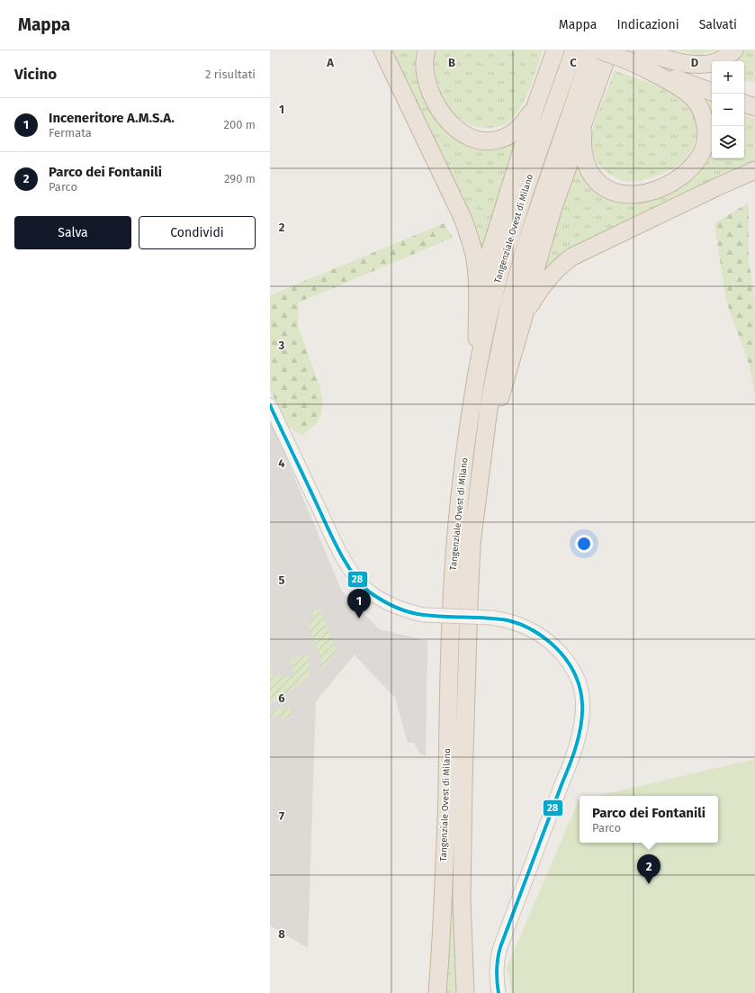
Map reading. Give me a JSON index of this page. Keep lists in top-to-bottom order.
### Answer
{
  "streets": {
    "highway": ["Tangenziale Ovest di Milano"]
  },
  "lines": ["transit line 28"],
  "page": {
    "header": "Mappa",
    "nav": ["Mappa", "Indicazioni", "Salvati"],
    "heading": ["Vicino", "2 risultati"],
    "map_buttons": ["+", "−"],
    "list": [
      {
        "mark": "1",
        "name": "Inceneritore A.M.S.A.",
        "note": "Fermata",
        "value": "200 m"
      },
      {
        "mark": "2",
        "name": "Parco dei Fontanili",
        "note": "Parco",
        "value": "290 m"
      }
    ],
    "buttons": ["Salva", "Condividi"],
    "pins": ["1", "2"],
    "popup": ["Parco dei Fontanili", "Parco"]
  },
  "grid": {
    "columns": [
      "A",
      "B",
      "C",
      "D"
    ],
    "rows": [
      "1",
      "2",
      "3",
      "4",
      "5",
      "6",
      "7",
      "8"
    ]
  }
}
